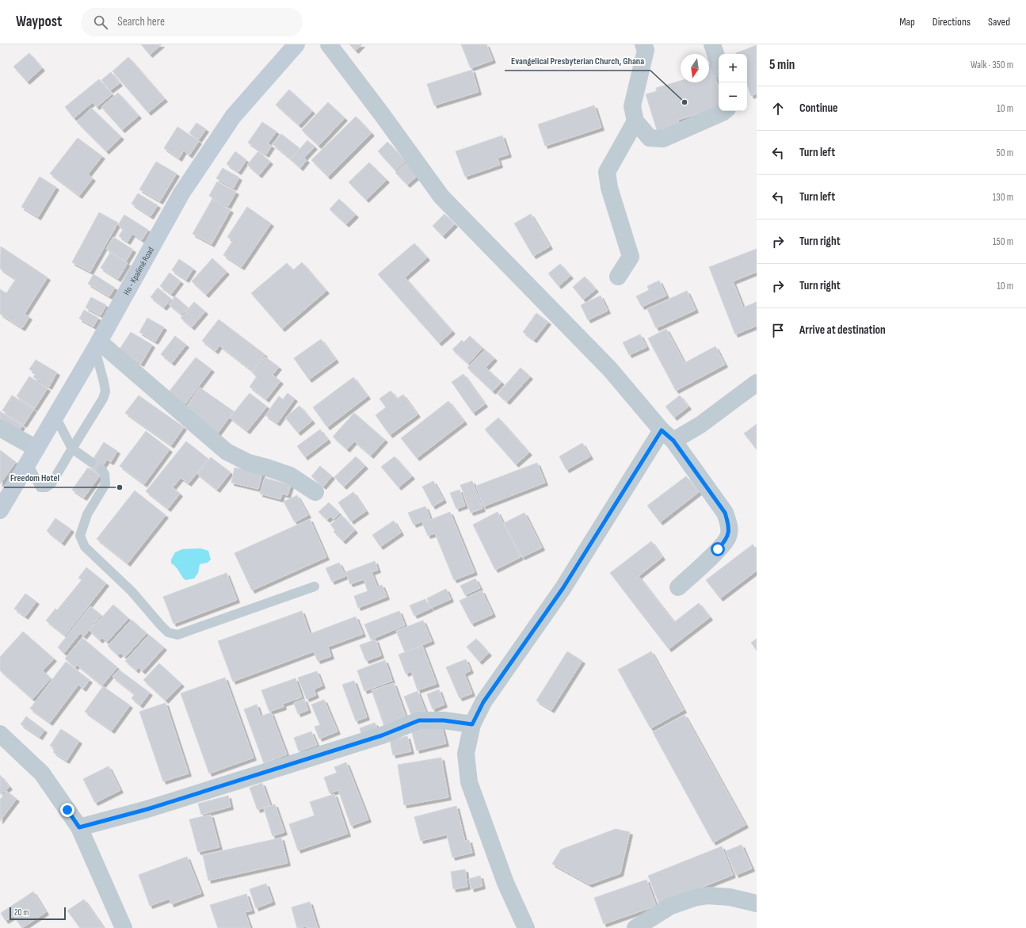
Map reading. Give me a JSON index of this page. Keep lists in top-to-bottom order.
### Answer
{
  "streets": {
    "main road": ["Ho - Kpalimé Road"]
  },
  "places": ["Evangelical Presbyterian Church, Ghana", "Freedom Hotel"],
  "scale_bar": "20 m",
  "north": "bottom",
  "page": {
    "header": "Waypost",
    "search": "Search here",
    "nav": ["Map", "Directions", "Saved"],
    "heading": ["5 min", "Walk · 350 m"],
    "map_buttons": ["+", "−"],
    "list": [
      ["Continue", "10 m"],
      ["Turn left", "50 m"],
      ["Turn left", "130 m"],
      ["Turn right", "150 m"],
      ["Turn right", "10 m"],
      "Arrive at destination"
    ],
    "scale": "20 m"
  }
}
